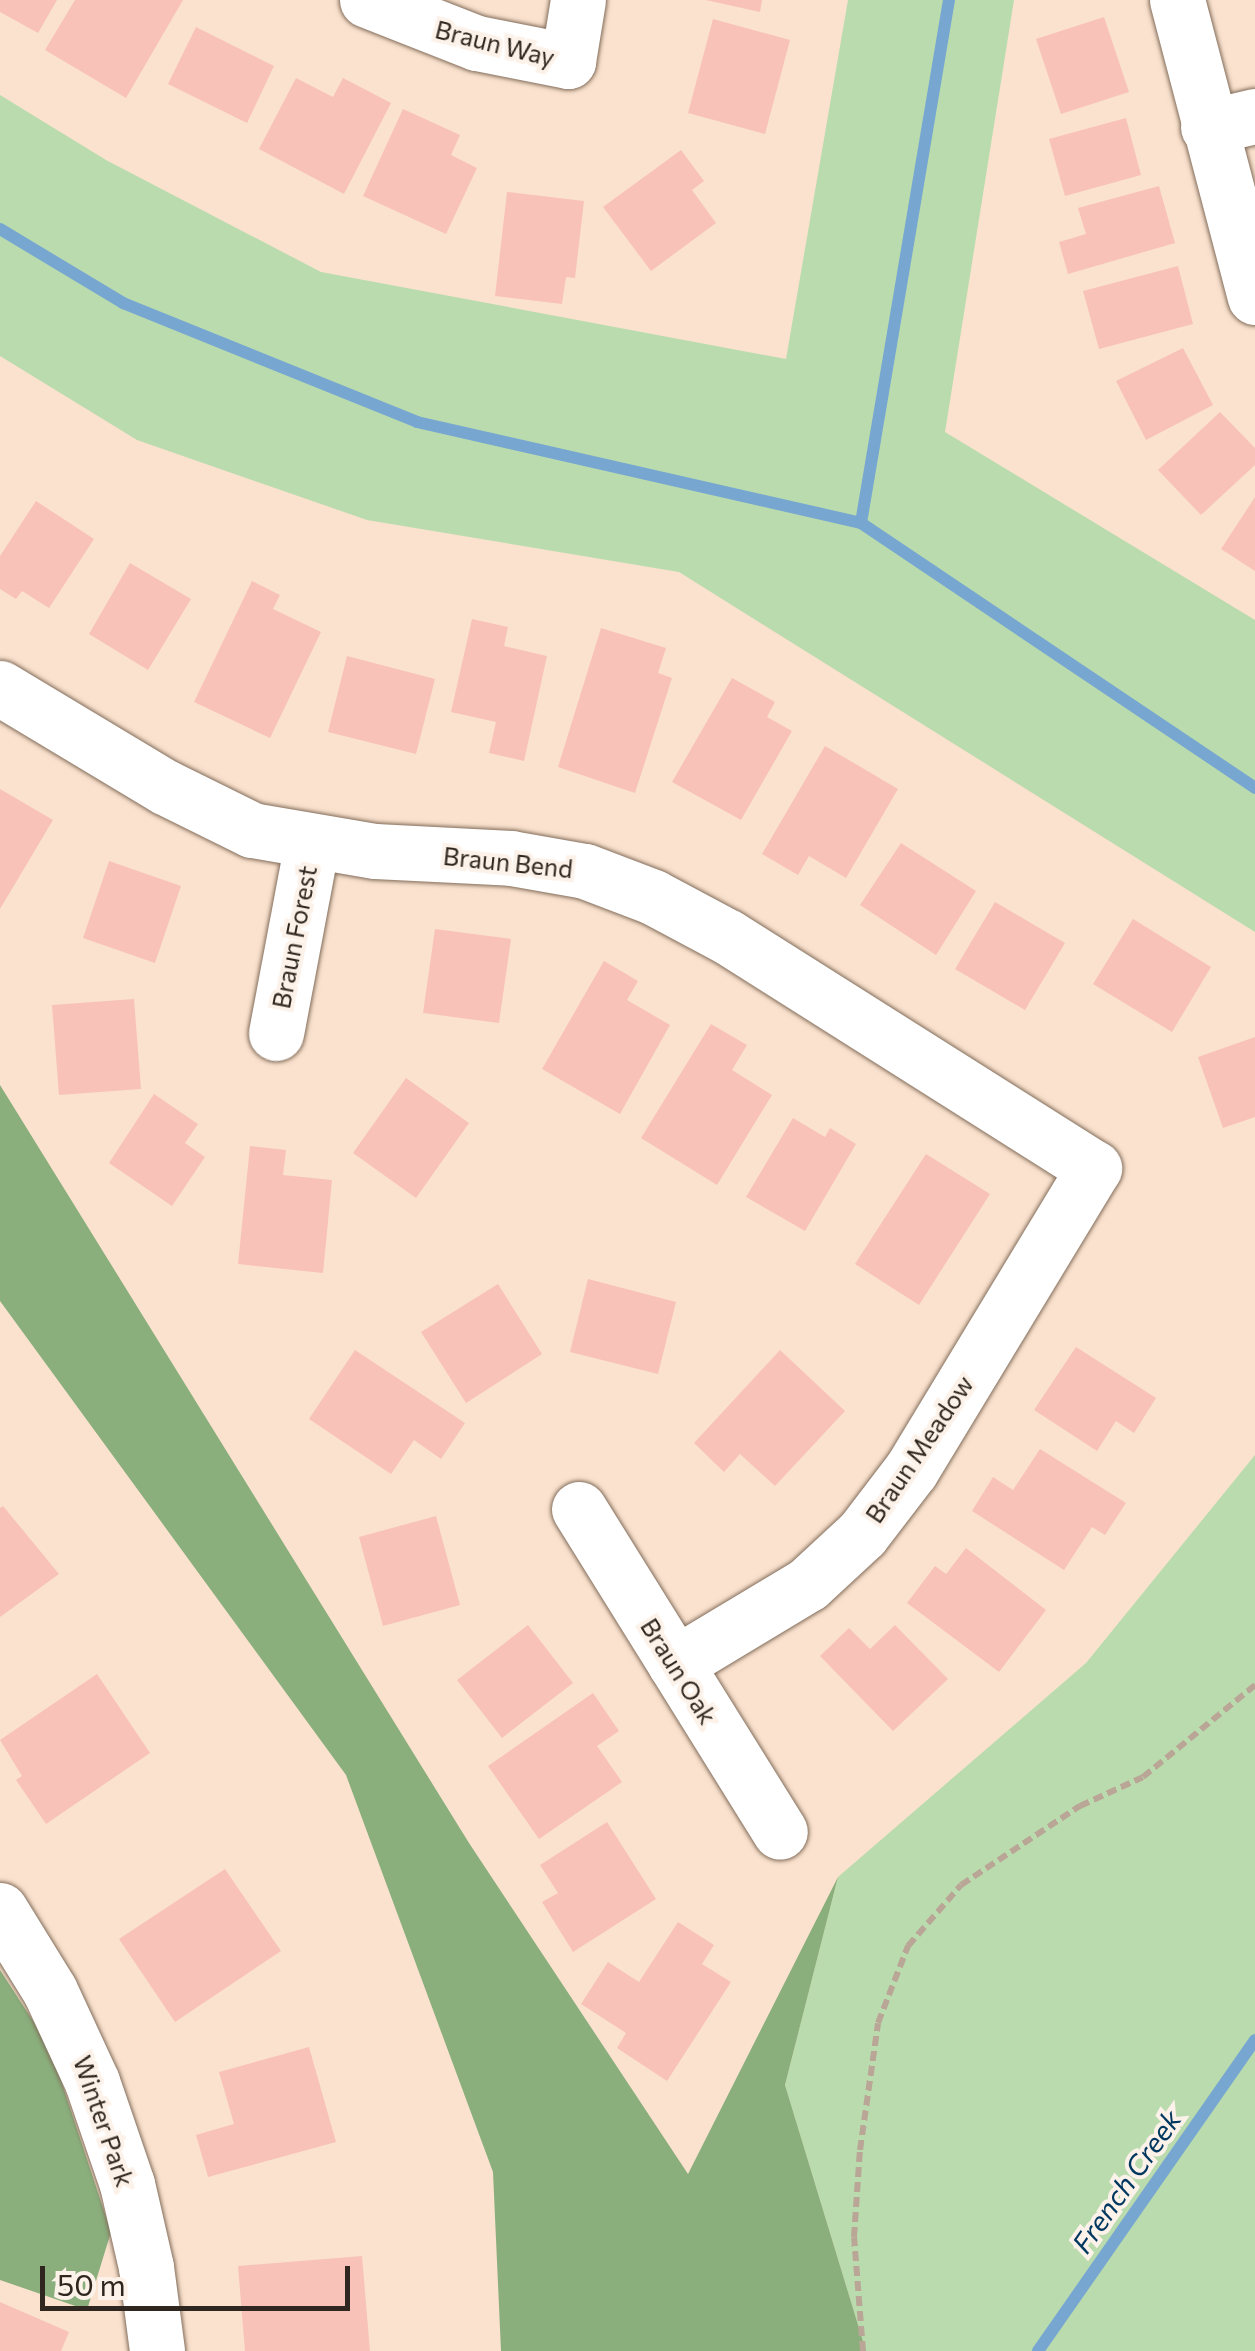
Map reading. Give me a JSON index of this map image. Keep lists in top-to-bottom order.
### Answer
{
  "streets": {
    "street": [
      "Braun Way",
      "Braun Bend",
      "Braun Forest",
      "Braun Meadow",
      "Braun Oak",
      "Winter Park"
    ]
  },
  "crossings": [
    ["Braun Bend", "Braun Forest"],
    ["Braun Bend", "Braun Meadow"],
    ["Braun Meadow", "Braun Oak"]
  ],
  "water": ["French Creek"],
  "scale_bar": "50 m"
}
